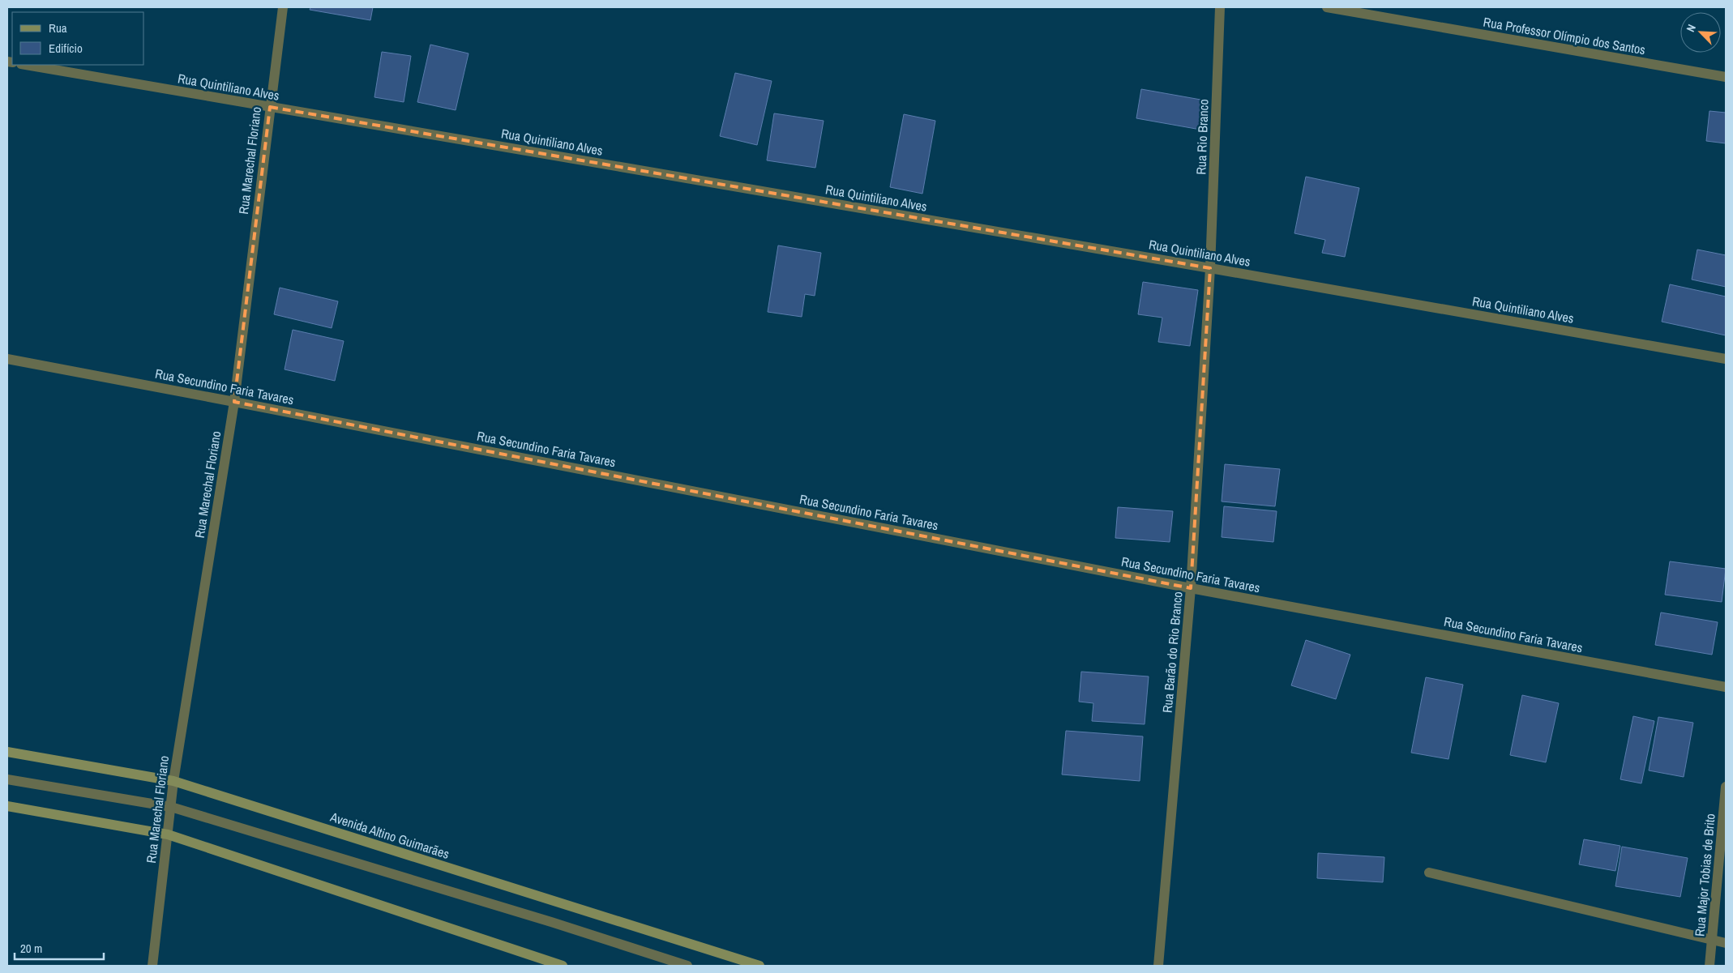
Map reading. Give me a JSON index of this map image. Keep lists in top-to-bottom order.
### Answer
{
  "streets": {
    "main road": ["Avenida Altino Guimarães"],
    "street": [
      "Rua Professor Olímpio dos Santos",
      "Rua Quintiliano Alves",
      "Rua Rio Branco",
      "Rua Marechal Floriano",
      "Rua Secundino Faria Tavares",
      "Rua Barão do Rio Branco",
      "Rua Major Tobias de Brito"
    ]
  },
  "crossings": [
    ["Rua Quintiliano Alves", "Rua Rio Branco"],
    ["Rua Quintiliano Alves", "Rua Marechal Floriano"],
    ["Rua Quintiliano Alves", "Rua Barão do Rio Branco"],
    ["Rua Rio Branco", "Rua Barão do Rio Branco"],
    ["Rua Marechal Floriano", "Rua Secundino Faria Tavares"],
    ["Rua Marechal Floriano", "Avenida Altino Guimarães"],
    ["Rua Secundino Faria Tavares", "Rua Barão do Rio Branco"]
  ],
  "legend": ["Rua", "Edifício"],
  "scale_bar": "20 m",
  "north": "top left"
}
